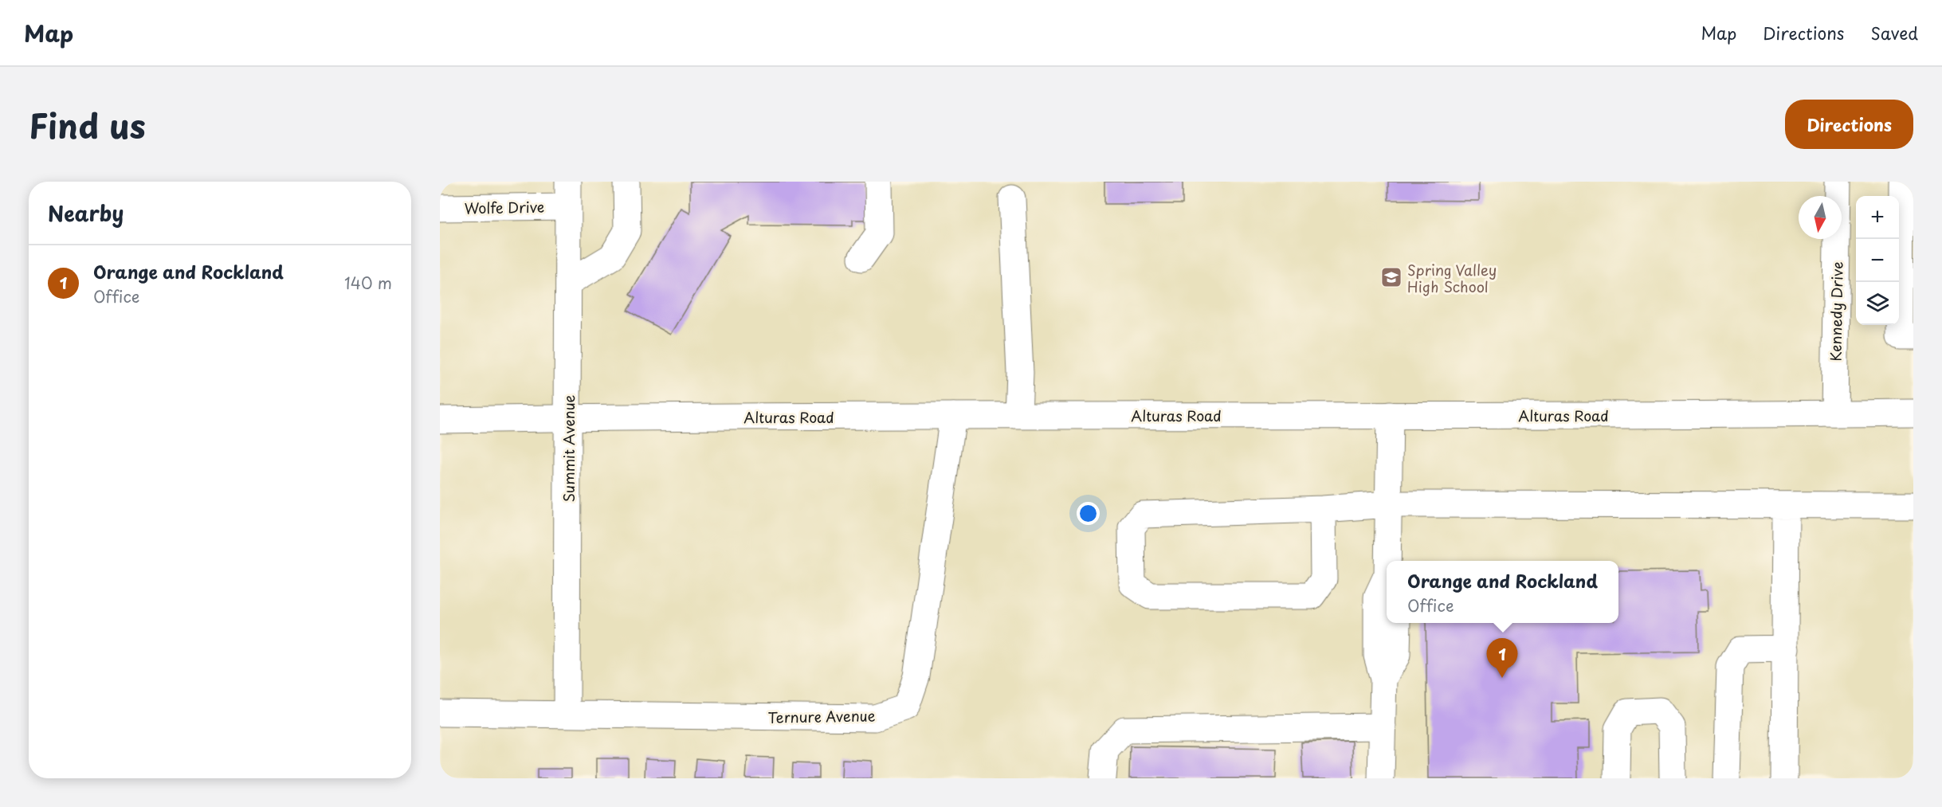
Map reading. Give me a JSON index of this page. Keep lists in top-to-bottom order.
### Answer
{
  "streets": {
    "street": [
      "Wolfe Drive",
      "Kennedy Drive",
      "Alturas Road",
      "Summit Avenue",
      "Ternure Avenue"
    ]
  },
  "crossings": [
    ["Wolfe Drive", "Summit Avenue"],
    ["Kennedy Drive", "Alturas Road"],
    ["Alturas Road", "Summit Avenue"],
    ["Alturas Road", "Ternure Avenue"],
    ["Summit Avenue", "Ternure Avenue"]
  ],
  "places": {
    "school or university": ["Spring Valley High School"]
  },
  "north": "bottom",
  "page": {
    "header": "Map",
    "nav": ["Map", "Directions", "Saved"],
    "title": "Find us",
    "buttons": "Directions",
    "heading": "Nearby",
    "map_buttons": ["+", "−"],
    "list": [
      {
        "mark": "1",
        "name": "Orange and Rockland",
        "note": "Office",
        "value": "140 m"
      }
    ],
    "popup": ["Orange and Rockland", "Office"],
    "pins": "1"
  }
}
